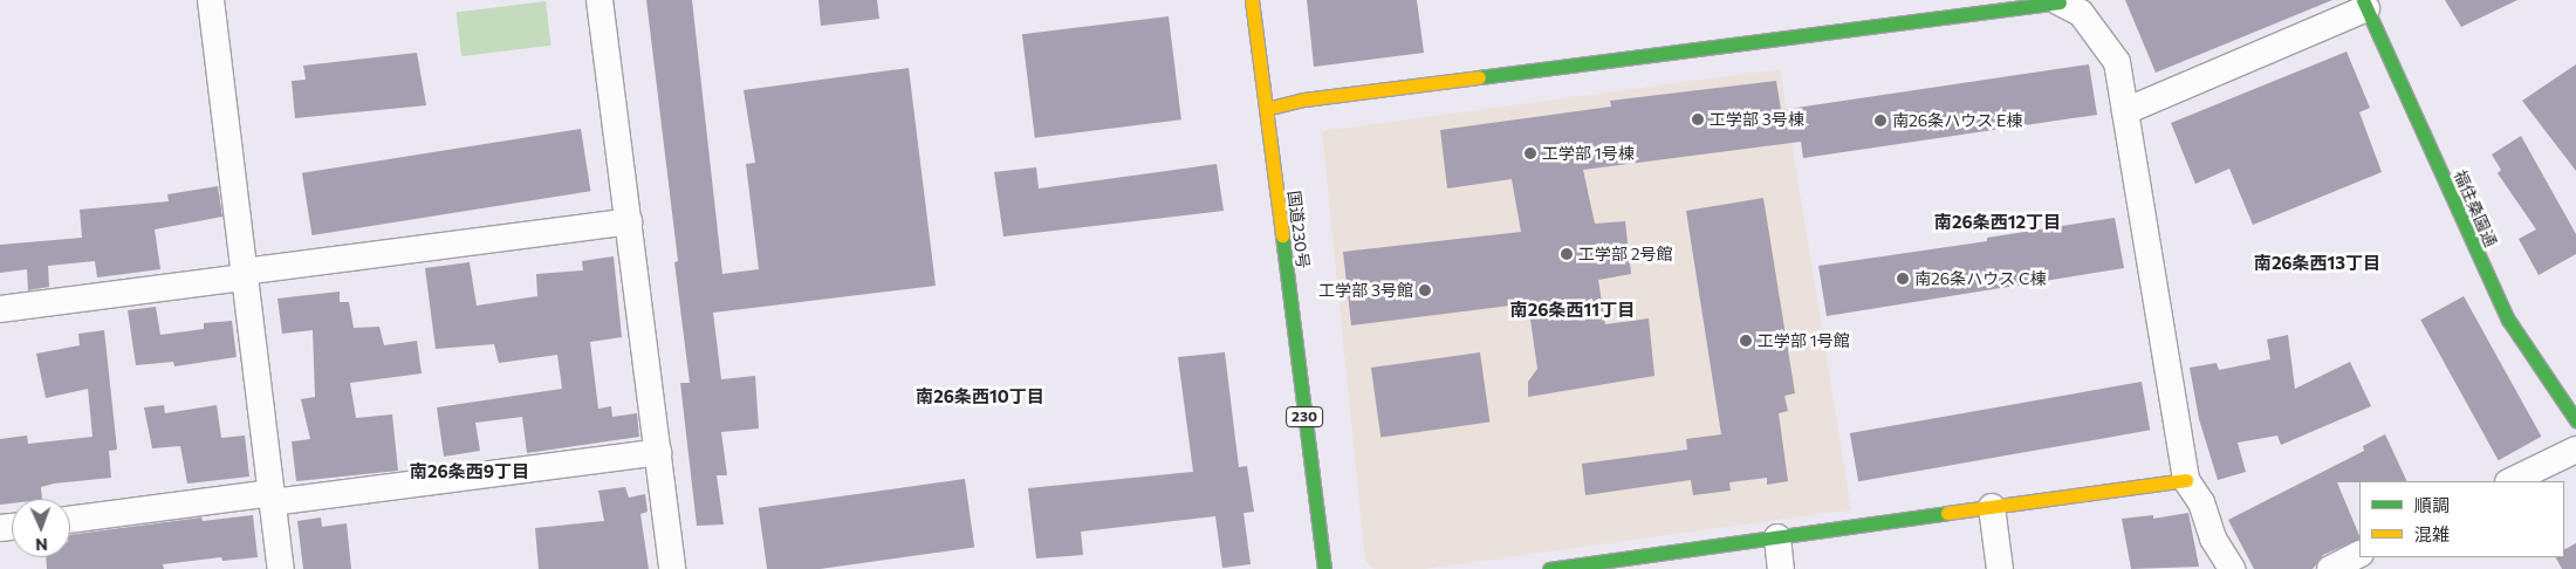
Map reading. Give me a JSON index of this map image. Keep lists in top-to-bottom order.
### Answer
{
  "streets": {
    "main road": ["福住桑園通", "国道230号", "230"]
  },
  "districts": [
    "南26条西12丁目",
    "南26条西13丁目",
    "南26条西11丁目",
    "南26条西10丁目",
    "南26条西9丁目"
  ],
  "places": [
    "工学部 3号棟",
    "南26条ハウス E棟",
    "工学部 1号棟",
    "工学部 2号館",
    "南26条ハウス C棟",
    "工学部 3号館",
    "工学部 1号館"
  ],
  "legend": ["順調", "混雑"],
  "north": "bottom"
}
